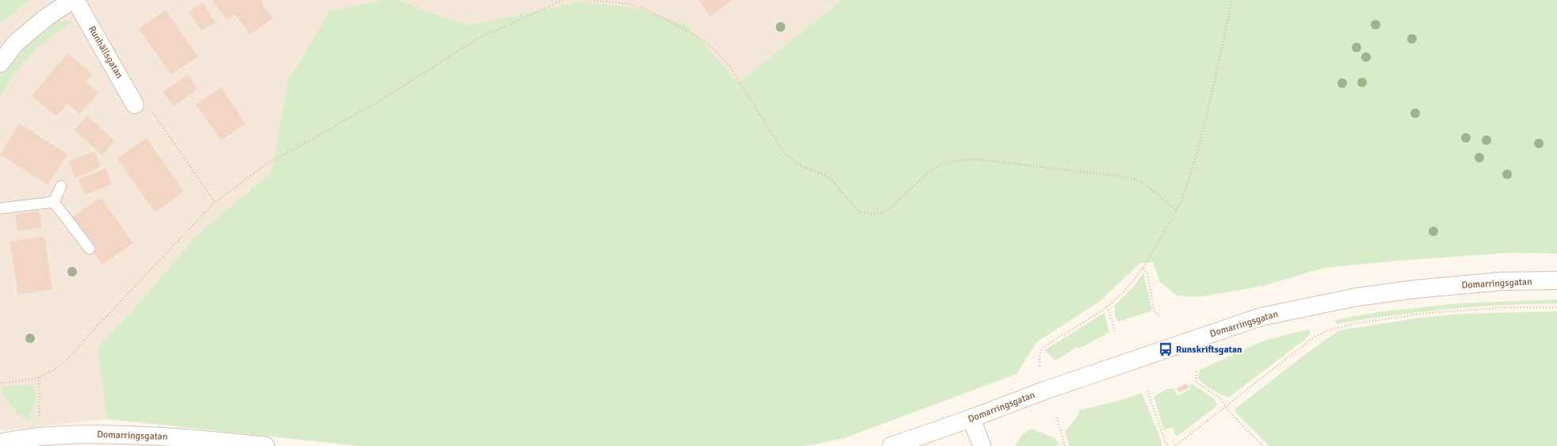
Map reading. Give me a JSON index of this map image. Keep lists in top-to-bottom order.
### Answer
{
  "streets": {
    "street": ["Runhällsgatan", "Domarringsgatan"]
  },
  "places": {
    "bus stop": ["Runskriftsgatan"]
  }
}
